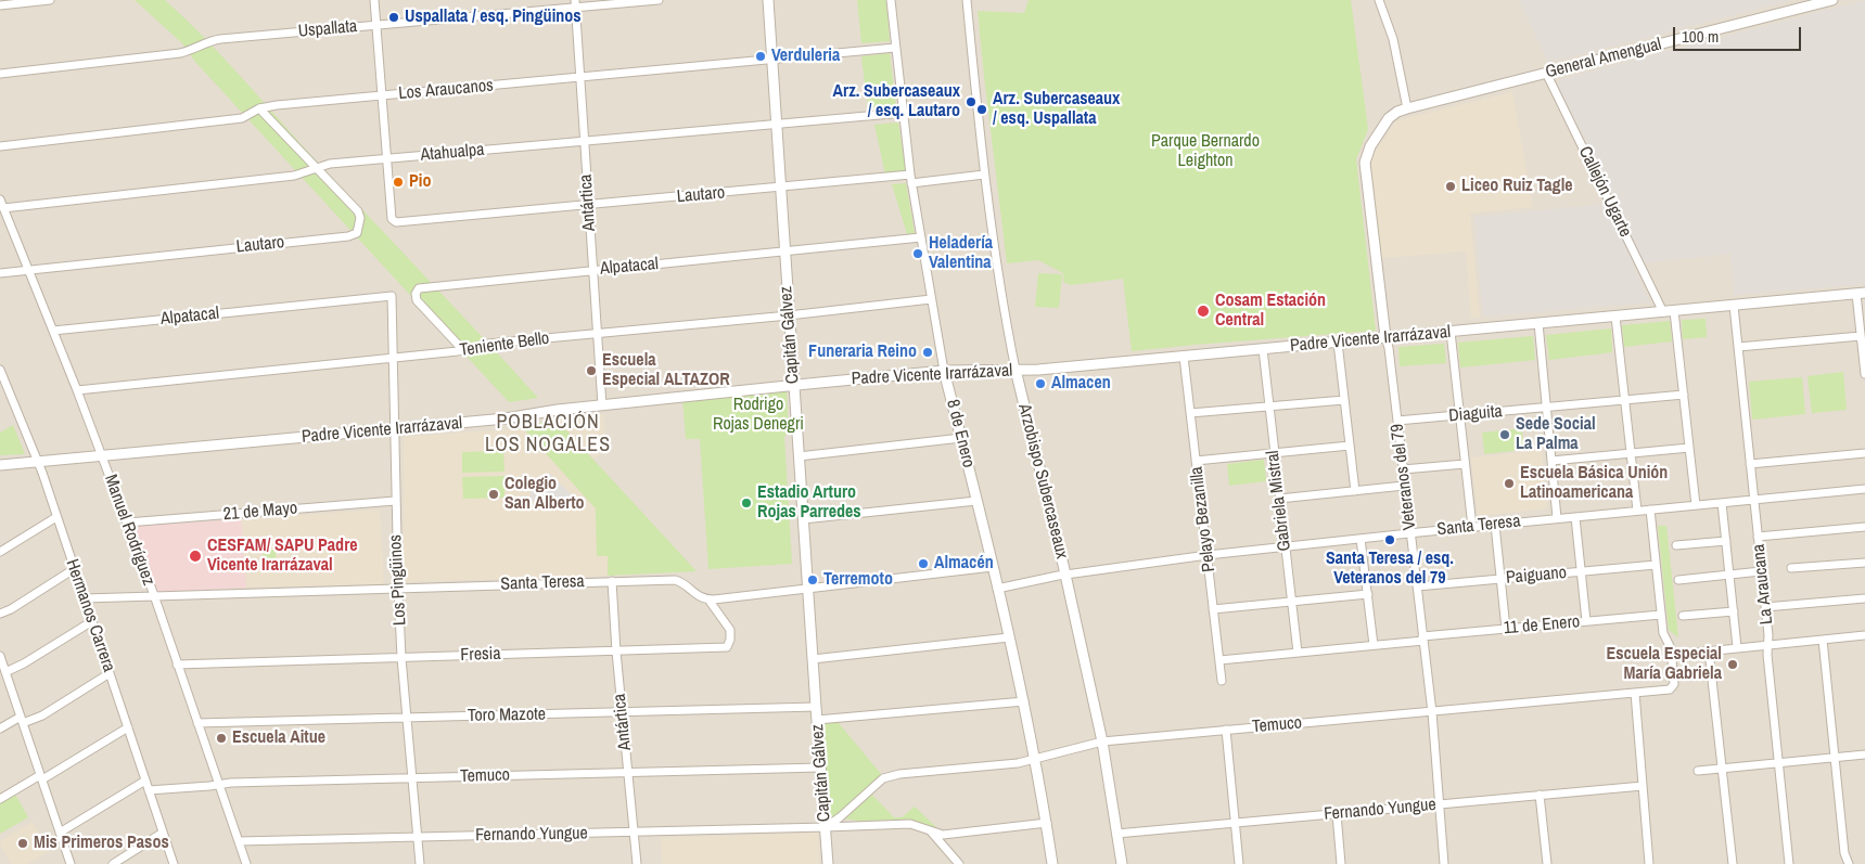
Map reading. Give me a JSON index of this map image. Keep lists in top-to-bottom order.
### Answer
{
  "streets": {
    "street": [
      "Uspallata",
      "General Amengual",
      "Los Araucanos",
      "Atahualpa",
      "Callejón Ugarte",
      "Lautaro",
      "Antártica",
      "Alpatacal",
      "Capitán Gálvez",
      "Padre Vicente Irarrázaval",
      "Teniente Bello",
      "Diaguita",
      "8 de Enero",
      "Veteranos del 79",
      "Arzobispo Subercaseaux",
      "Gabriela Mistral",
      "21 de Mayo",
      "Pelayo Bezanilla",
      "Santa Teresa",
      "Manuel Rodríguez",
      "Paiguano",
      "Los Pingüinos",
      "La Araucana",
      "Hermanos Carrera",
      "11 de Enero",
      "Fresia",
      "Toro Mazote",
      "Temuco",
      "Fernando Yungue"
    ]
  },
  "crossings": [
    ["Uspallata", "Antártica"],
    ["General Amengual", "Callejón Ugarte"],
    ["General Amengual", "Veteranos del 79"],
    ["Los Araucanos", "Lautaro"],
    ["Los Araucanos", "Antártica"],
    ["Los Araucanos", "Capitán Gálvez"],
    ["Los Araucanos", "8 de Enero"],
    ["Atahualpa", "Lautaro"],
    ["Atahualpa", "Antártica"],
    ["Atahualpa", "Capitán Gálvez"],
    ["Atahualpa", "8 de Enero"],
    ["Atahualpa", "Manuel Rodríguez"],
    ["Callejón Ugarte", "Padre Vicente Irarrázaval"],
    ["Lautaro", "Antártica"],
    ["Lautaro", "Capitán Gálvez"],
    ["Lautaro", "8 de Enero"],
    ["Lautaro", "Arzobispo Subercaseaux"],
    ["Lautaro", "Manuel Rodríguez"],
    ["Antártica", "Alpatacal"],
    ["Antártica", "Padre Vicente Irarrázaval"],
    ["Antártica", "Teniente Bello"],
    ["Antártica", "Santa Teresa"],
    ["Antártica", "Fresia"],
    ["Antártica", "Toro Mazote"],
    ["Antártica", "Temuco"],
    ["Antártica", "Fernando Yungue"],
    ["Alpatacal", "Capitán Gálvez"],
    ["Alpatacal", "Teniente Bello"],
    ["Alpatacal", "8 de Enero"],
    ["Alpatacal", "Manuel Rodríguez"],
    ["Alpatacal", "Los Pingüinos"],
    ["Capitán Gálvez", "Padre Vicente Irarrázaval"],
    ["Capitán Gálvez", "Teniente Bello"],
    ["Capitán Gálvez", "Toro Mazote"],
    ["Capitán Gálvez", "Temuco"],
    ["Capitán Gálvez", "Fernando Yungue"],
    ["Padre Vicente Irarrázaval", "8 de Enero"],
    ["Padre Vicente Irarrázaval", "Veteranos del 79"],
    ["Padre Vicente Irarrázaval", "Arzobispo Subercaseaux"],
    ["Padre Vicente Irarrázaval", "Gabriela Mistral"],
    ["Padre Vicente Irarrázaval", "Pelayo Bezanilla"],
    ["Padre Vicente Irarrázaval", "Manuel Rodríguez"],
    ["Padre Vicente Irarrázaval", "Los Pingüinos"],
    ["Padre Vicente Irarrázaval", "La Araucana"],
    ["Padre Vicente Irarrázaval", "Hermanos Carrera"],
    ["Teniente Bello", "8 de Enero"],
    ["Teniente Bello", "Manuel Rodríguez"],
    ["Teniente Bello", "Los Pingüinos"],
    ["Diaguita", "Veteranos del 79"],
    ["8 de Enero", "Santa Teresa"],
    ["8 de Enero", "Temuco"],
    ["8 de Enero", "Fernando Yungue"],
    ["Veteranos del 79", "Santa Teresa"],
    ["Veteranos del 79", "Paiguano"],
    ["Veteranos del 79", "11 de Enero"],
    ["Veteranos del 79", "Temuco"],
    ["Veteranos del 79", "Fernando Yungue"],
    ["Arzobispo Subercaseaux", "Santa Teresa"],
    ["Arzobispo Subercaseaux", "Temuco"],
    ["Arzobispo Subercaseaux", "Fernando Yungue"],
    ["Gabriela Mistral", "Santa Teresa"],
    ["Gabriela Mistral", "11 de Enero"],
    ["21 de Mayo", "Manuel Rodríguez"],
    ["21 de Mayo", "Los Pingüinos"],
    ["Pelayo Bezanilla", "Santa Teresa"],
    ["Pelayo Bezanilla", "11 de Enero"],
    ["Santa Teresa", "Manuel Rodríguez"],
    ["Santa Teresa", "Los Pingüinos"],
    ["Santa Teresa", "La Araucana"],
    ["Santa Teresa", "Hermanos Carrera"],
    ["Santa Teresa", "Fresia"],
    ["Manuel Rodríguez", "Fresia"],
    ["Manuel Rodríguez", "Toro Mazote"],
    ["Manuel Rodríguez", "Temuco"],
    ["Manuel Rodríguez", "Fernando Yungue"],
    ["Los Pingüinos", "Fresia"],
    ["Los Pingüinos", "Toro Mazote"],
    ["Los Pingüinos", "Temuco"],
    ["Los Pingüinos", "Fernando Yungue"],
    ["Hermanos Carrera", "Temuco"],
    ["Temuco", "Fernando Yungue"]
  ],
  "districts": ["POBLACIÓN LOS NOGALES"],
  "parks": ["Parque Bernardo Leighton", "Rodrigo Rojas Denegri"],
  "places": [
    "Uspallata / esq. Pingüinos",
    "Verduleria",
    "Arz. Subercaseaux / esq. Lautaro",
    "Arz. Subercaseaux / esq. Uspallata",
    "Pio",
    "Liceo Ruiz Tagle",
    "Heladería Valentina",
    "Cosam Estación Central",
    "Funeraria Reino",
    "Escuela Especial ALTAZOR",
    "Almacen",
    "Sede Social La Palma",
    "Escuela Básica Unión Latinoamericana",
    "Colegio San Alberto",
    "Estadio Arturo Rojas Parredes",
    "Santa Teresa / esq. Veteranos del 79",
    "CESFAM/ SAPU Padre Vicente Irarrázaval",
    "Almacén",
    "Terremoto",
    "Escuela Especial María Gabriela",
    "Escuela Aitue",
    "Mis Primeros Pasos"
  ],
  "scale_bar": "100 m"
}
